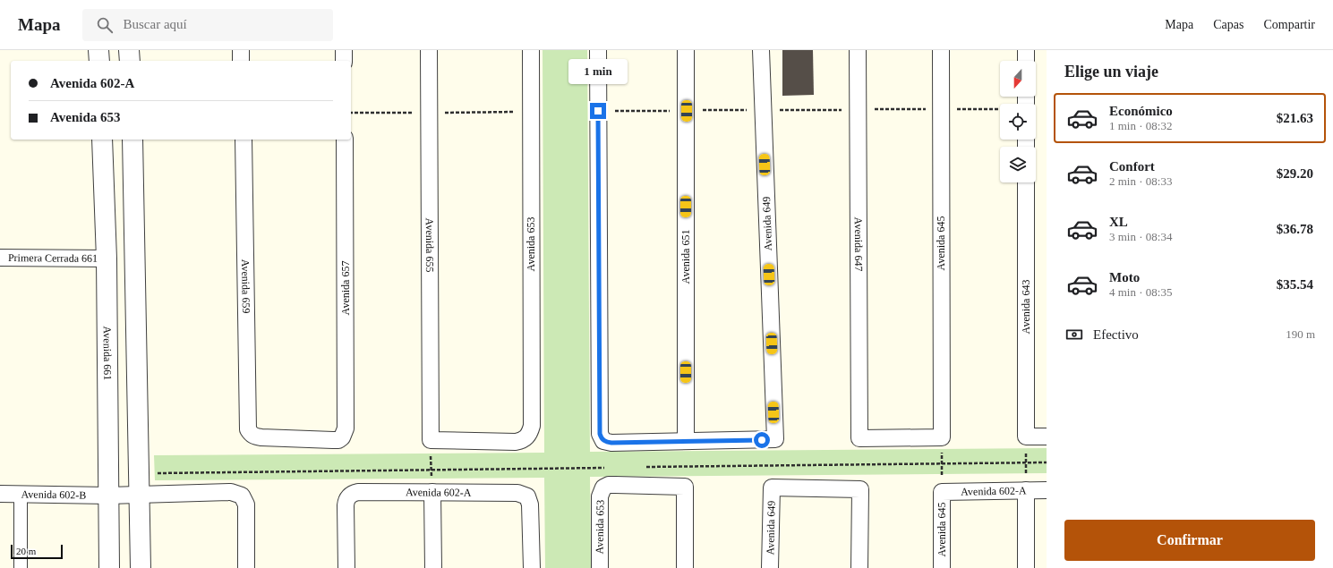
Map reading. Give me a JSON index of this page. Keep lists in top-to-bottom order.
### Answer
{
  "streets": {
    "street": [
      "Avenida 649",
      "Avenida 645",
      "Avenida 653",
      "Avenida 647",
      "Avenida 655",
      "Avenida 651",
      "Primera Cerrada 661",
      "Avenida 659",
      "Avenida 657",
      "Avenida 643",
      "Avenida 661",
      "Avenida 602-A",
      "Avenida 602-B"
    ]
  },
  "crossings": [
    ["Avenida 649", "Avenida 651"],
    ["Avenida 645", "Avenida 647"],
    ["Avenida 645", "Avenida 602-A"],
    ["Avenida 653", "Avenida 655"],
    ["Primera Cerrada 661", "Avenida 661"],
    ["Avenida 659", "Avenida 657"],
    ["Avenida 661", "Avenida 602-B"]
  ],
  "scale_bar": "20 m",
  "north": "bottom",
  "page": {
    "header": "Mapa",
    "search": "Buscar aquí",
    "nav": ["Mapa", "Capas", "Compartir"],
    "heading": "Elige un viaje",
    "bubble": "1 min",
    "banner": ["Avenida 602-A", "Avenida 653"],
    "list": [
      {
        "name": "Económico",
        "note": "1 min · 08:32",
        "value": "$21.63"
      },
      {
        "name": "Confort",
        "note": "2 min · 08:33",
        "value": "$29.20"
      },
      {
        "name": "XL",
        "note": "3 min · 08:34",
        "value": "$36.78"
      },
      {
        "name": "Moto",
        "note": "4 min · 08:35",
        "value": "$35.54"
      }
    ],
    "pay": ["Efectivo", "190 m"],
    "buttons": "Confirmar",
    "scale": "20 m"
  }
}
